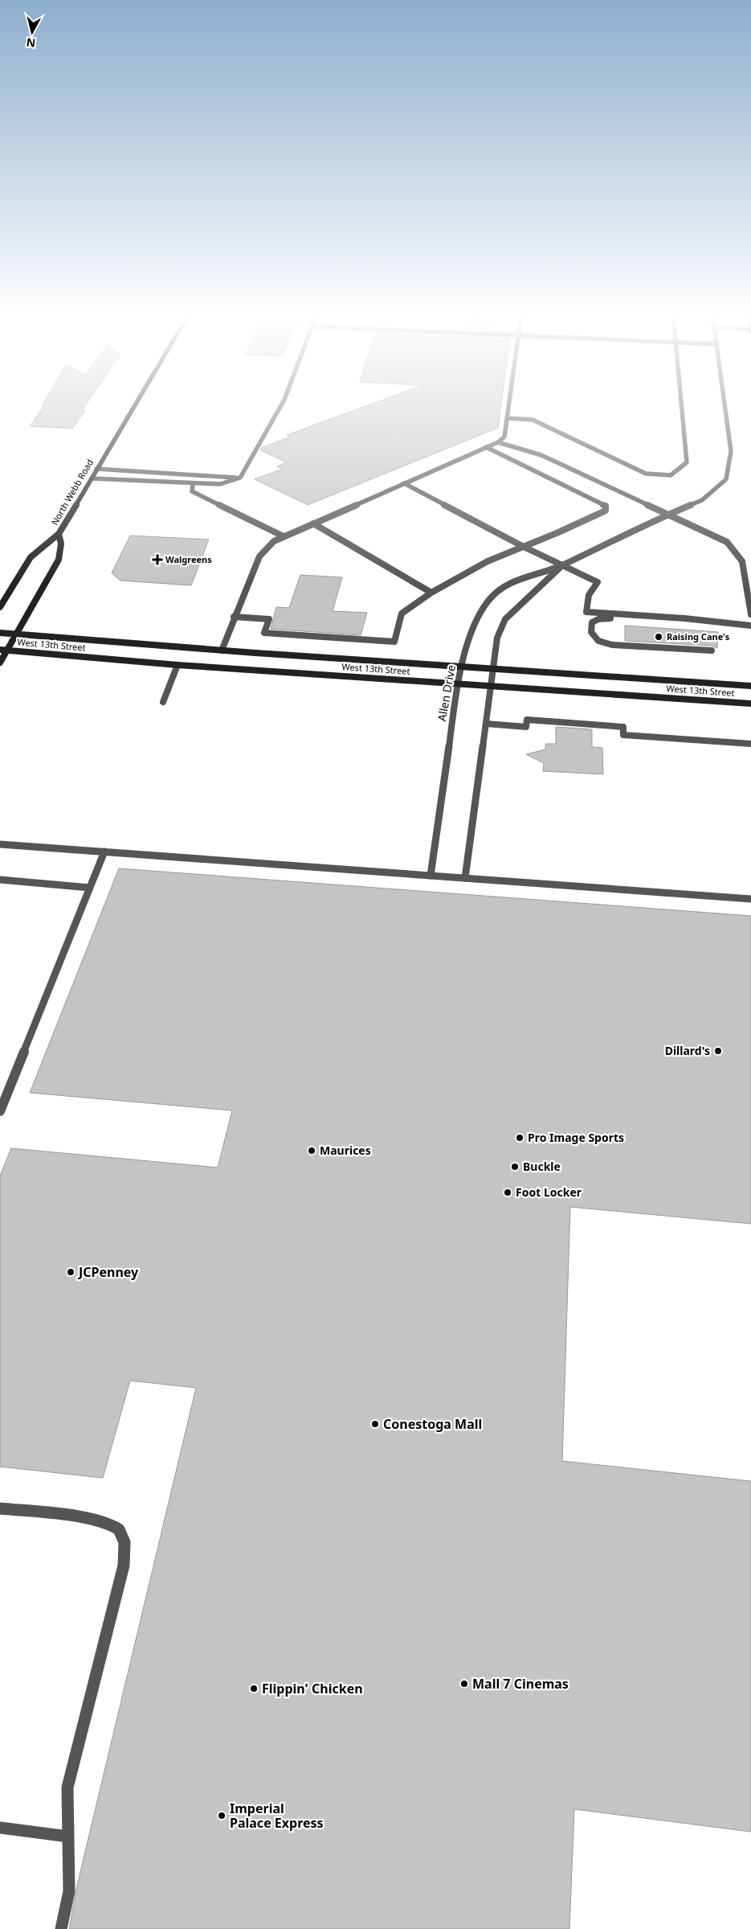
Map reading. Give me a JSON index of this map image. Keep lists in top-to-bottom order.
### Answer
{
  "streets": {
    "main road": ["North Webb Road", "West 13th Street"],
    "street": ["Allen Drive"]
  },
  "crossings": [
    ["North Webb Road", "West 13th Street"],
    ["West 13th Street", "Allen Drive"]
  ],
  "places": {
    "health": ["Walgreens"],
    "other": [
      "Raising Cane's",
      "Dillard's",
      "Pro Image Sports",
      "Maurices",
      "Buckle",
      "Foot Locker",
      "JCPenney",
      "Conestoga Mall",
      "Mall 7 Cinemas",
      "Flippin' Chicken",
      "Imperial Palace Express"
    ]
  },
  "north": "bottom"
}
